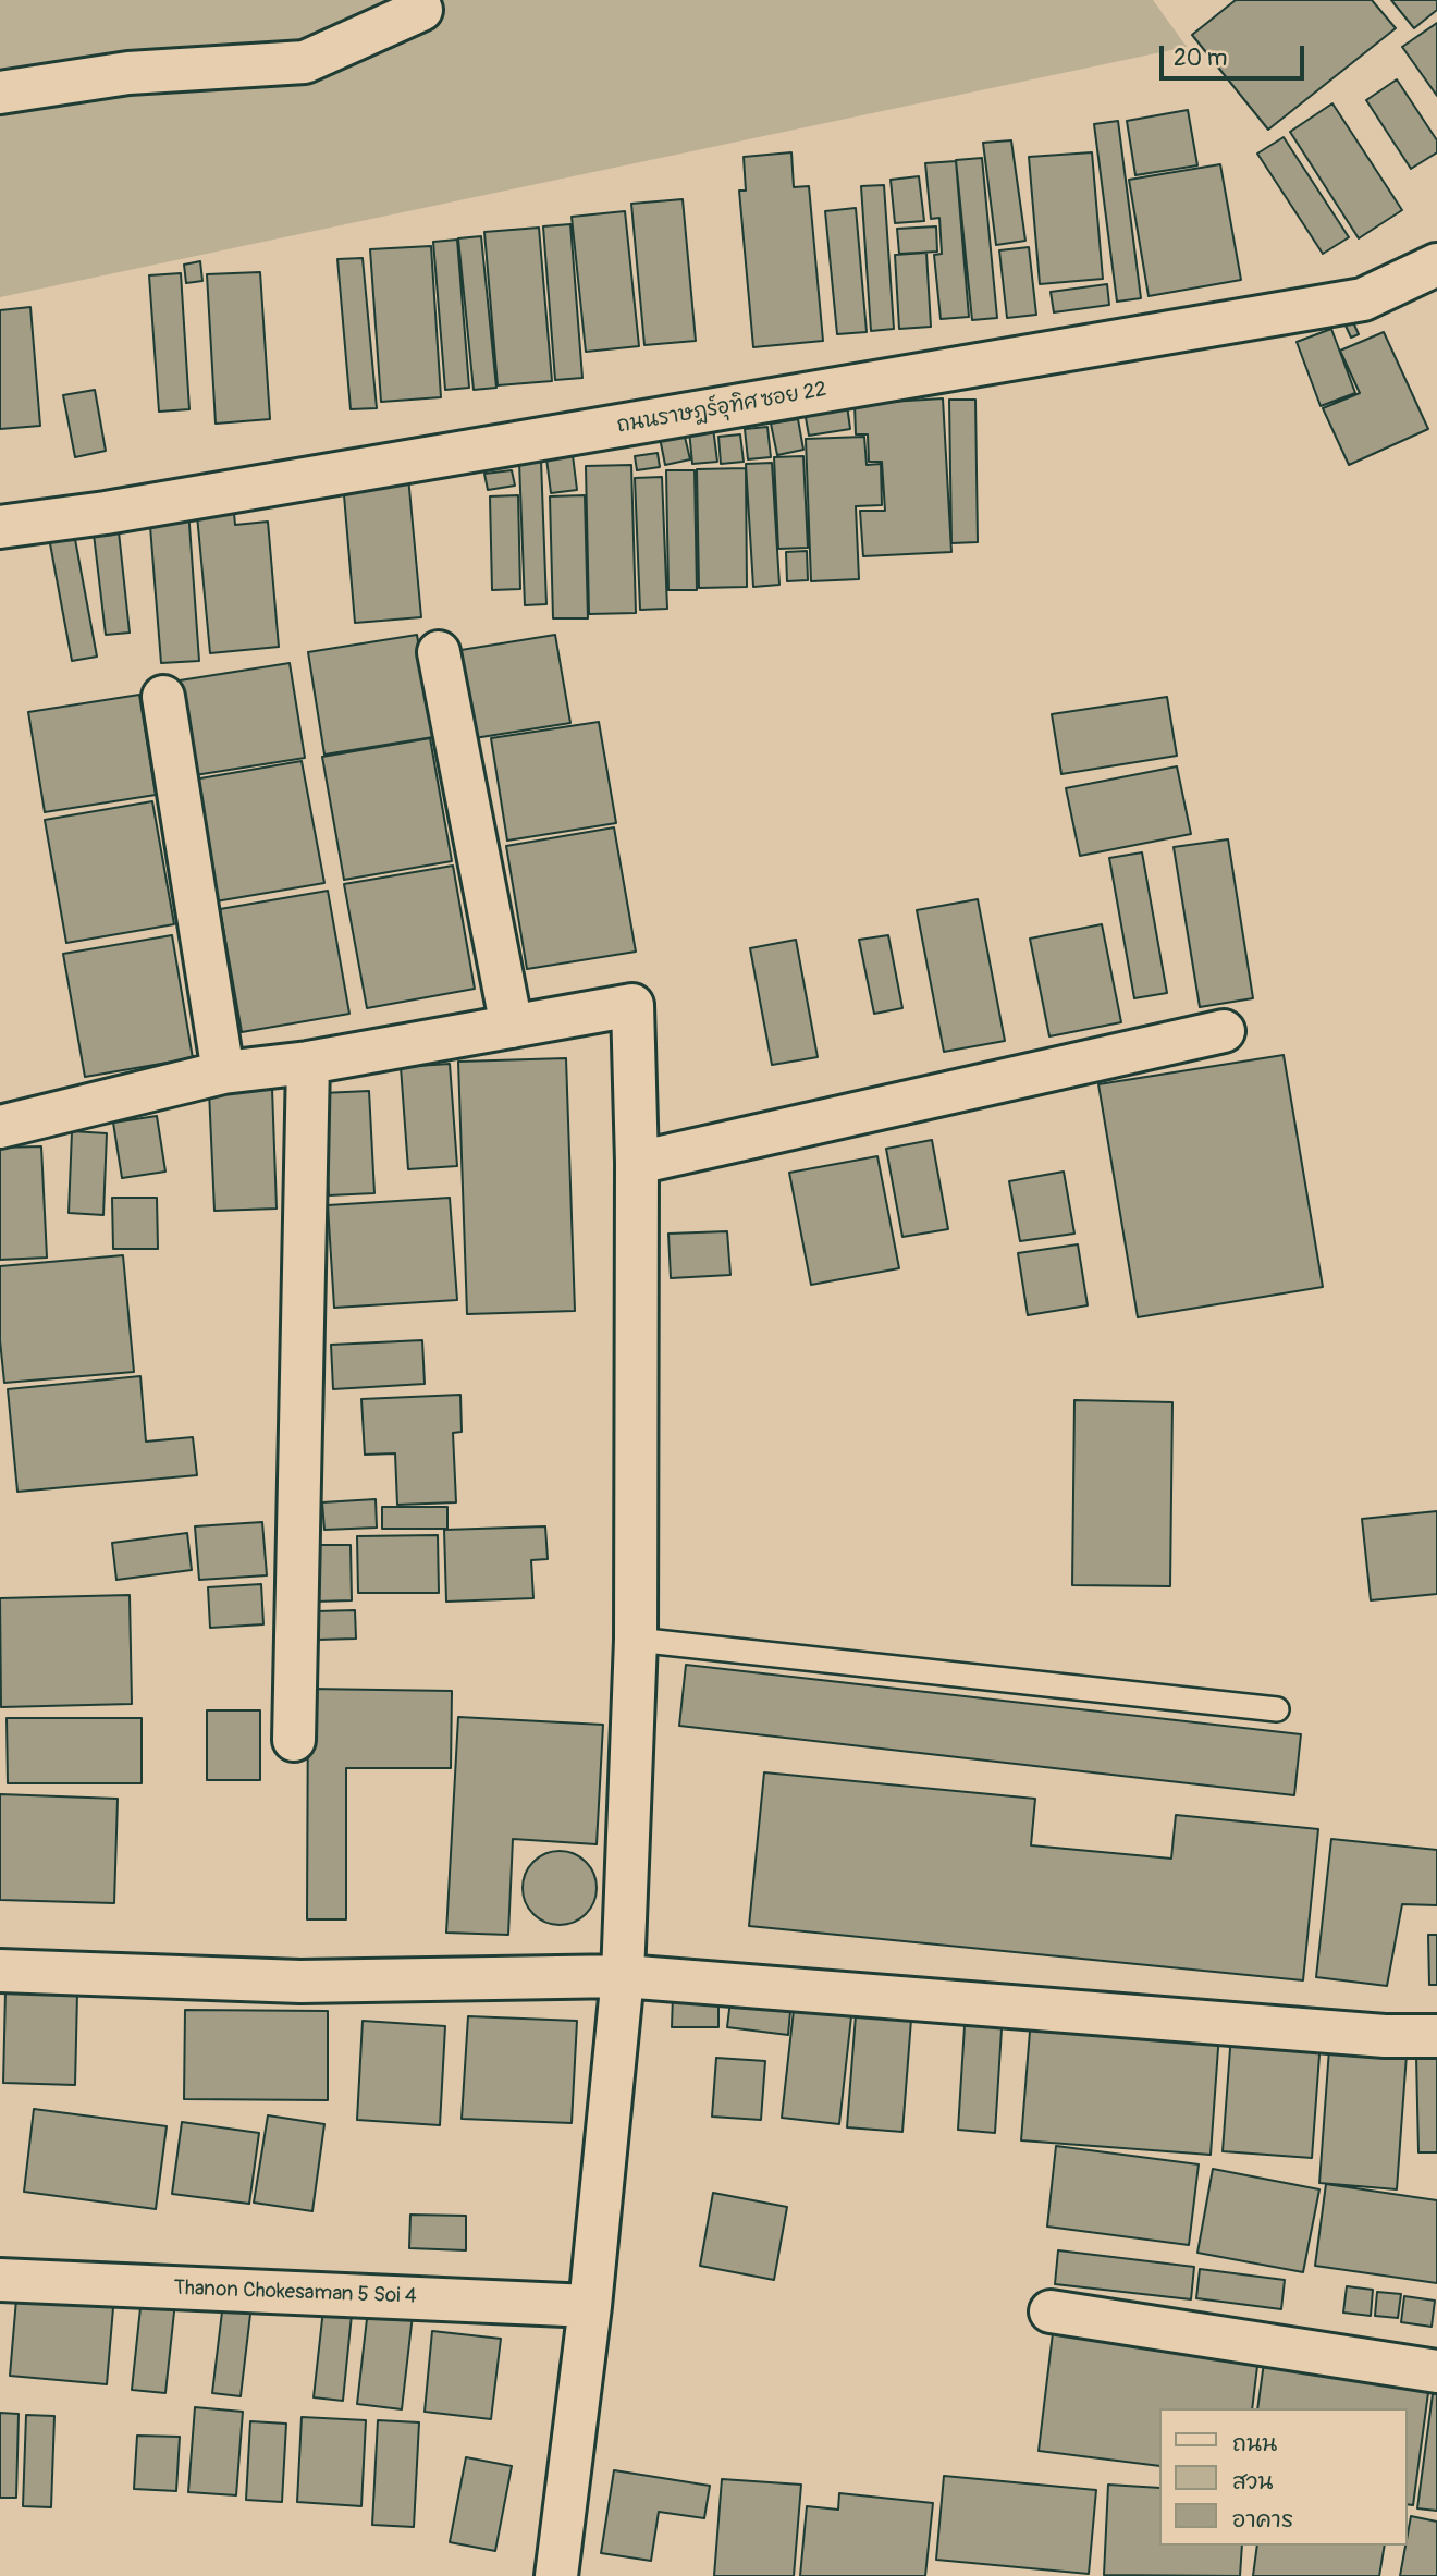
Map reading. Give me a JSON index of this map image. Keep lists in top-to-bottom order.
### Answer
{
  "streets": {
    "street": ["ถนนราษฎร์อุทิศ ซอย 22", "Thanon Chokesaman 5 Soi 4"]
  },
  "legend": ["ถนน", "สวน", "อาคาร"],
  "scale_bar": "20 m"
}
